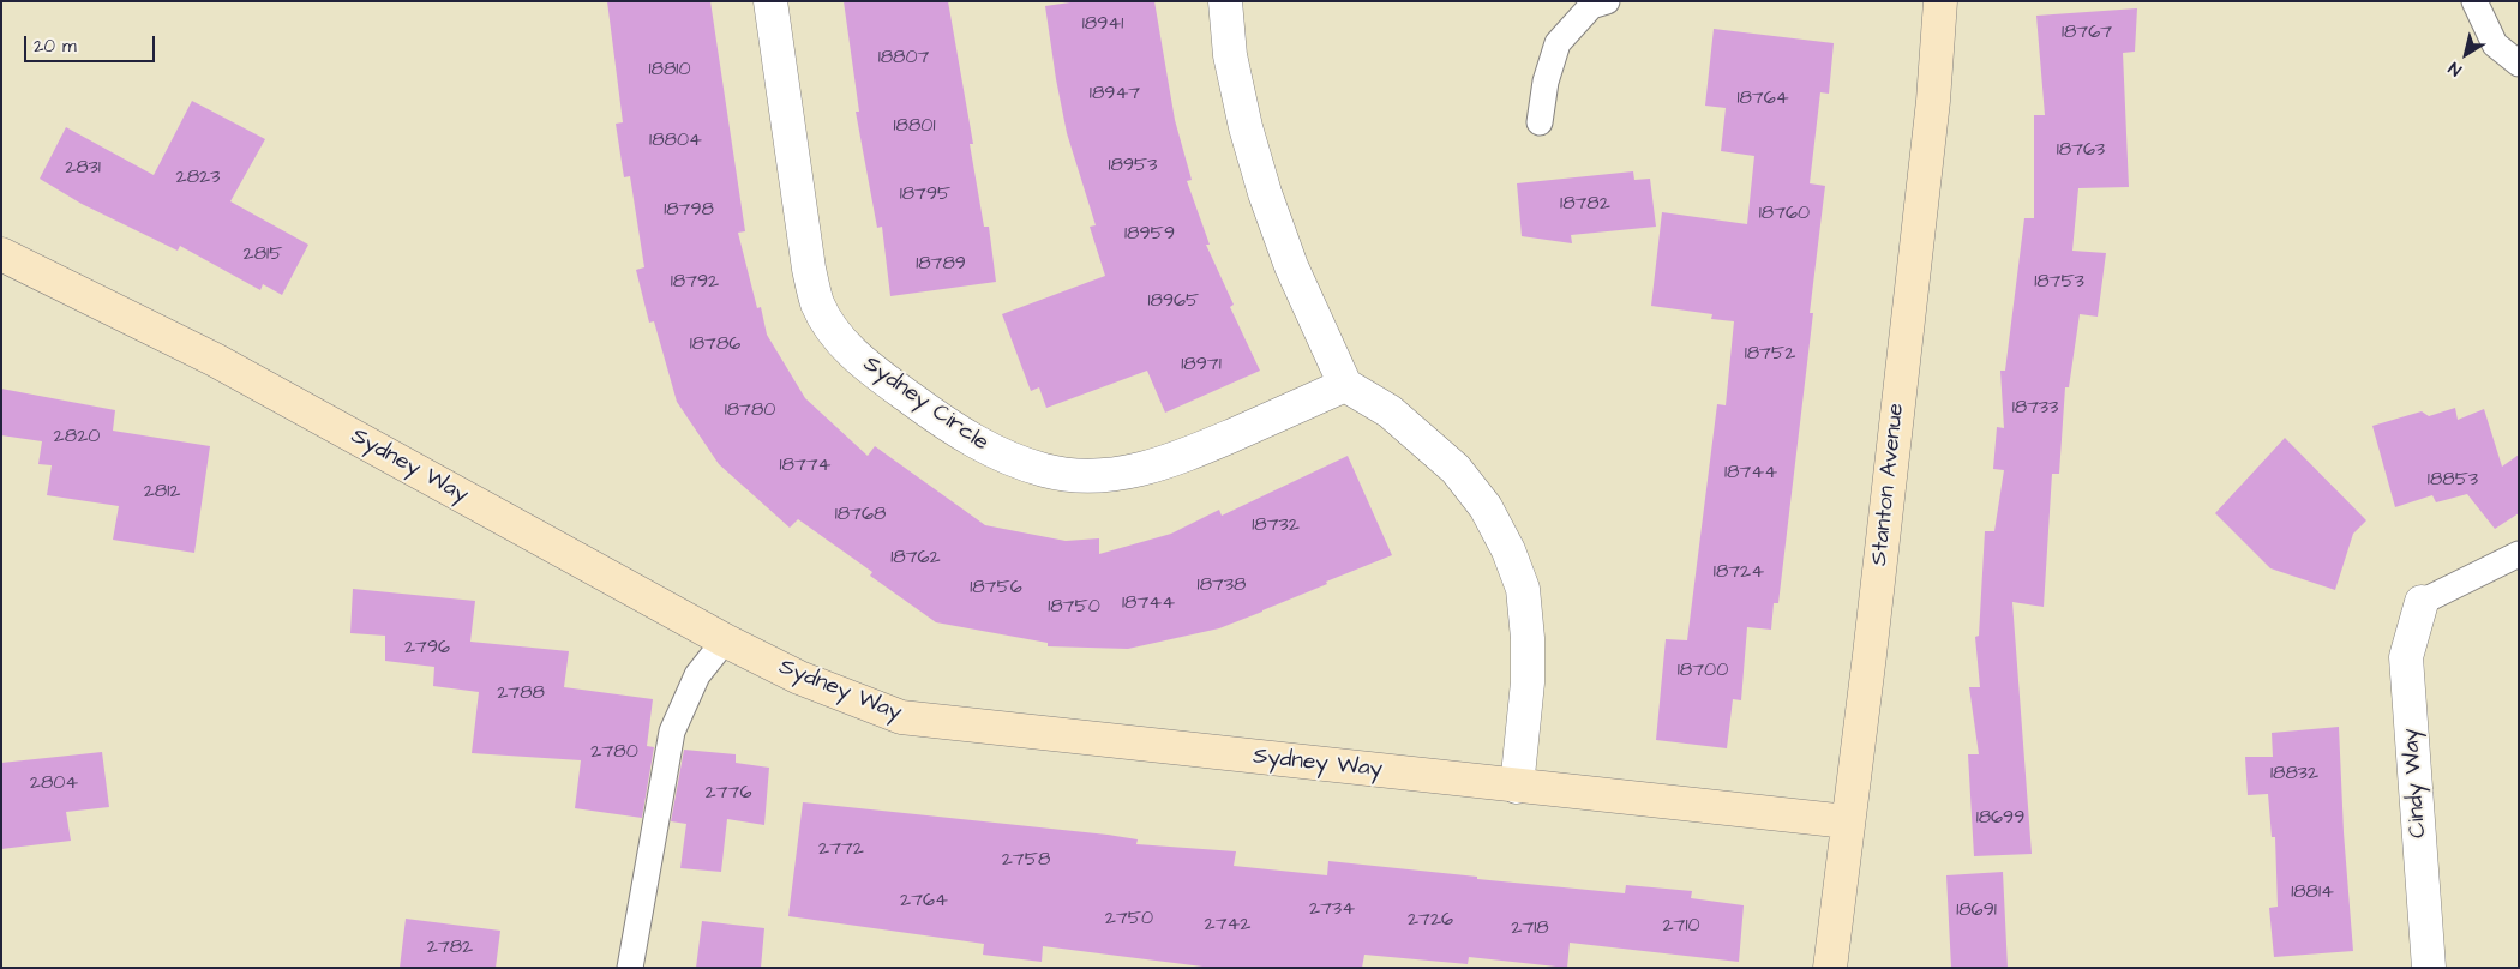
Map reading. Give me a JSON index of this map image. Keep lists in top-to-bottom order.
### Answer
{
  "streets": {
    "street": [
      "Sydney Circle",
      "Sydney Way",
      "Stanton Avenue",
      "Cindy Way"
    ]
  },
  "crossings": [
    ["Sydney Way", "Stanton Avenue"]
  ],
  "house_numbers": [
    "18941",
    "18767",
    "18807",
    "18810",
    "18947",
    "18764",
    "18801",
    "18804",
    "18763",
    "18953",
    "2831",
    "2823",
    "18795",
    "18782",
    "18798",
    "18760",
    "18959",
    "2815",
    "18789",
    "18792",
    "18753",
    "18965",
    "18786",
    "18752",
    "18971",
    "18733",
    "18780",
    "2820",
    "18774",
    "18744",
    "18853",
    "2812",
    "18768",
    "18732",
    "18762",
    "18724",
    "18738",
    "18756",
    "18744",
    "18750",
    "2796",
    "18700",
    "2788",
    "2780",
    "18832",
    "2804",
    "2776",
    "18699",
    "2772",
    "2758",
    "18814",
    "2764",
    "2734",
    "18691",
    "2750",
    "2726",
    "2742",
    "2710",
    "2718",
    "2782"
  ],
  "scale_bar": "20 m",
  "north": "bottom left"
}
